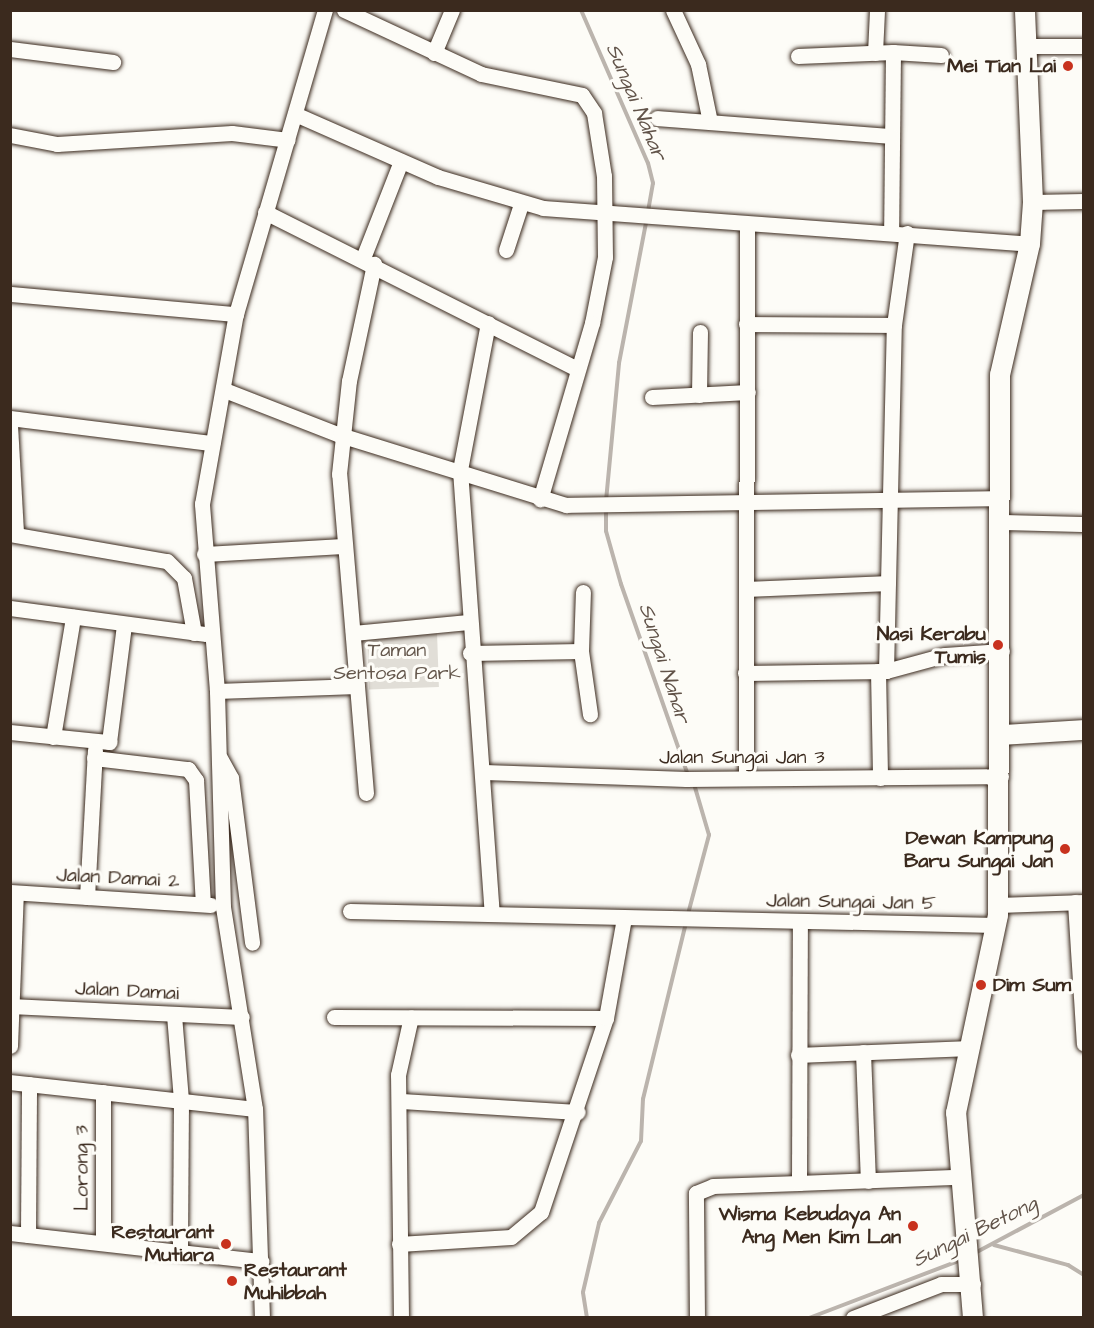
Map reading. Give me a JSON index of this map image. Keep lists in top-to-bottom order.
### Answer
{
  "streets": {
    "street": [
      "Jalan Sungai Jan 3",
      "Jalan Damai 2",
      "Jalan Sungai Jan 5",
      "Jalan Damai",
      "Lorong 3"
    ]
  },
  "water": ["Sungai Nahar", "Sungai Betong"],
  "parks": ["Taman Sentosa Park"],
  "places": [
    "Mei Tian Lai",
    "Nasi Kerabu Tumis",
    "Dewan Kampung Baru Sungai Jan",
    "Dim Sum",
    "Wisma Kebudaya An Ang Men Kim Lan",
    "Restaurant Mutiara",
    "Restaurant Muhibbah"
  ]
}
